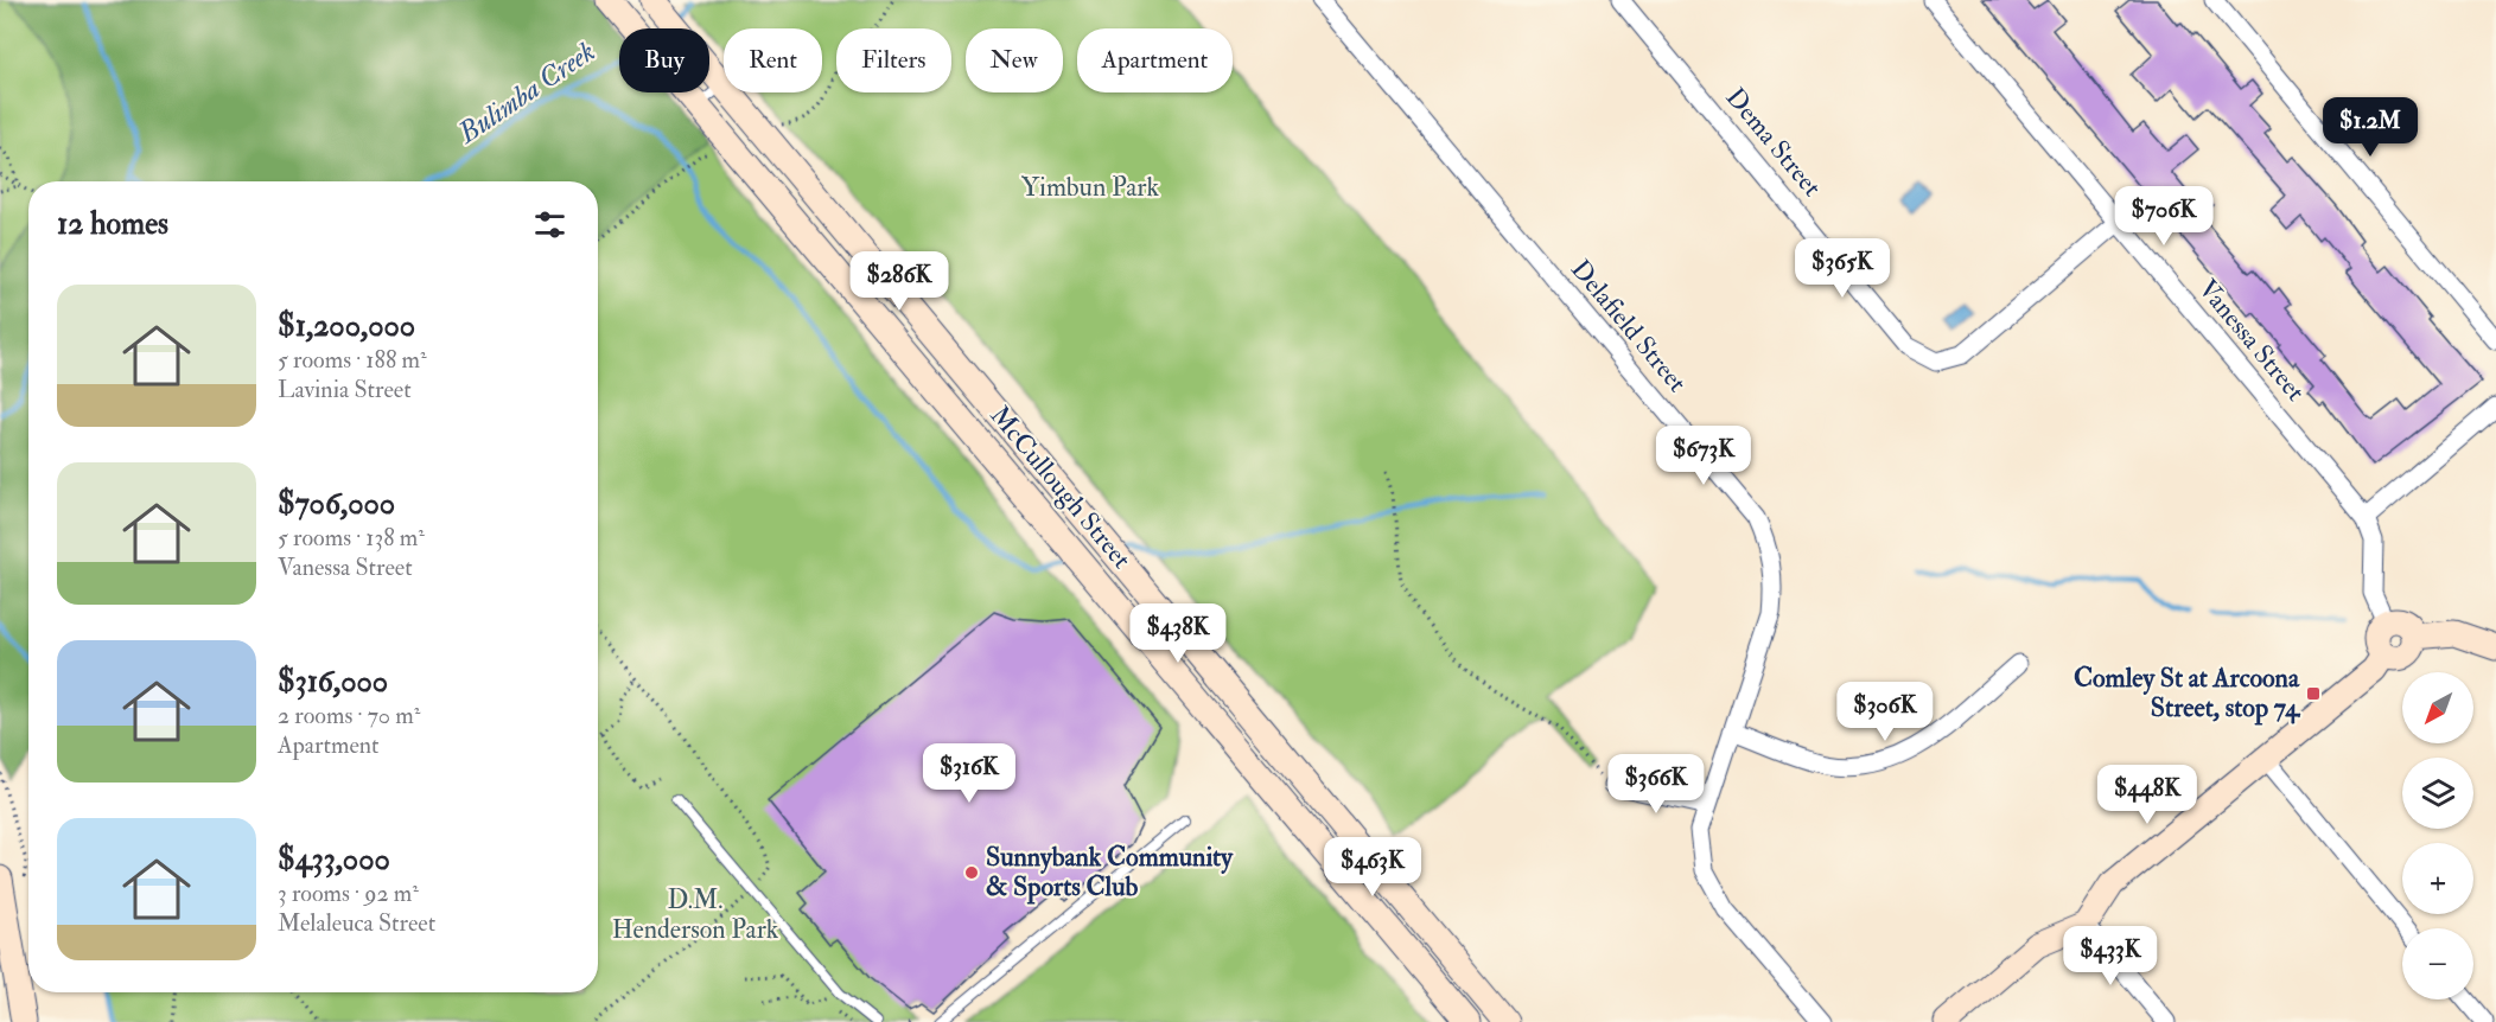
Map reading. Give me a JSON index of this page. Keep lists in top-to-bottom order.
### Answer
{
  "streets": {
    "main road": ["McCullough Street"],
    "street": ["Dema Street", "Delafield Street", "Vanessa Street"]
  },
  "crossings": [
    ["Dema Street", "Vanessa Street"]
  ],
  "water": ["Bulimba Creek"],
  "parks": ["Yimbun Park", "D.M. Henderson Park"],
  "places": {
    "transit": ["Comley St at Arcoona Street, stop 74"],
    "other": ["Sunnybank Community & Sports Club"]
  },
  "north": "bottom left",
  "page": {
    "chip": [
      "Buy",
      "Rent",
      "Filters",
      "New",
      "Apartment"
    ],
    "price": [
      "$1.2M",
      "$706K",
      "$365K",
      "$286K",
      "$673K",
      "$438K",
      "$306K",
      "$316K",
      "$366K",
      "$448K",
      "$463K",
      "$433K"
    ],
    "heading": "12 homes",
    "list": [
      {
        "name": "$1,200,000",
        "note": "5 rooms · 188 m² · Lavinia Street"
      },
      {
        "name": "$706,000",
        "note": "5 rooms · 138 m² · Vanessa Street"
      },
      {
        "name": "$316,000",
        "note": "2 rooms · 70 m² · Apartment"
      },
      {
        "name": "$433,000",
        "note": "3 rooms · 92 m² · Melaleuca Street"
      }
    ],
    "map_buttons": ["+", "−"]
  }
}
